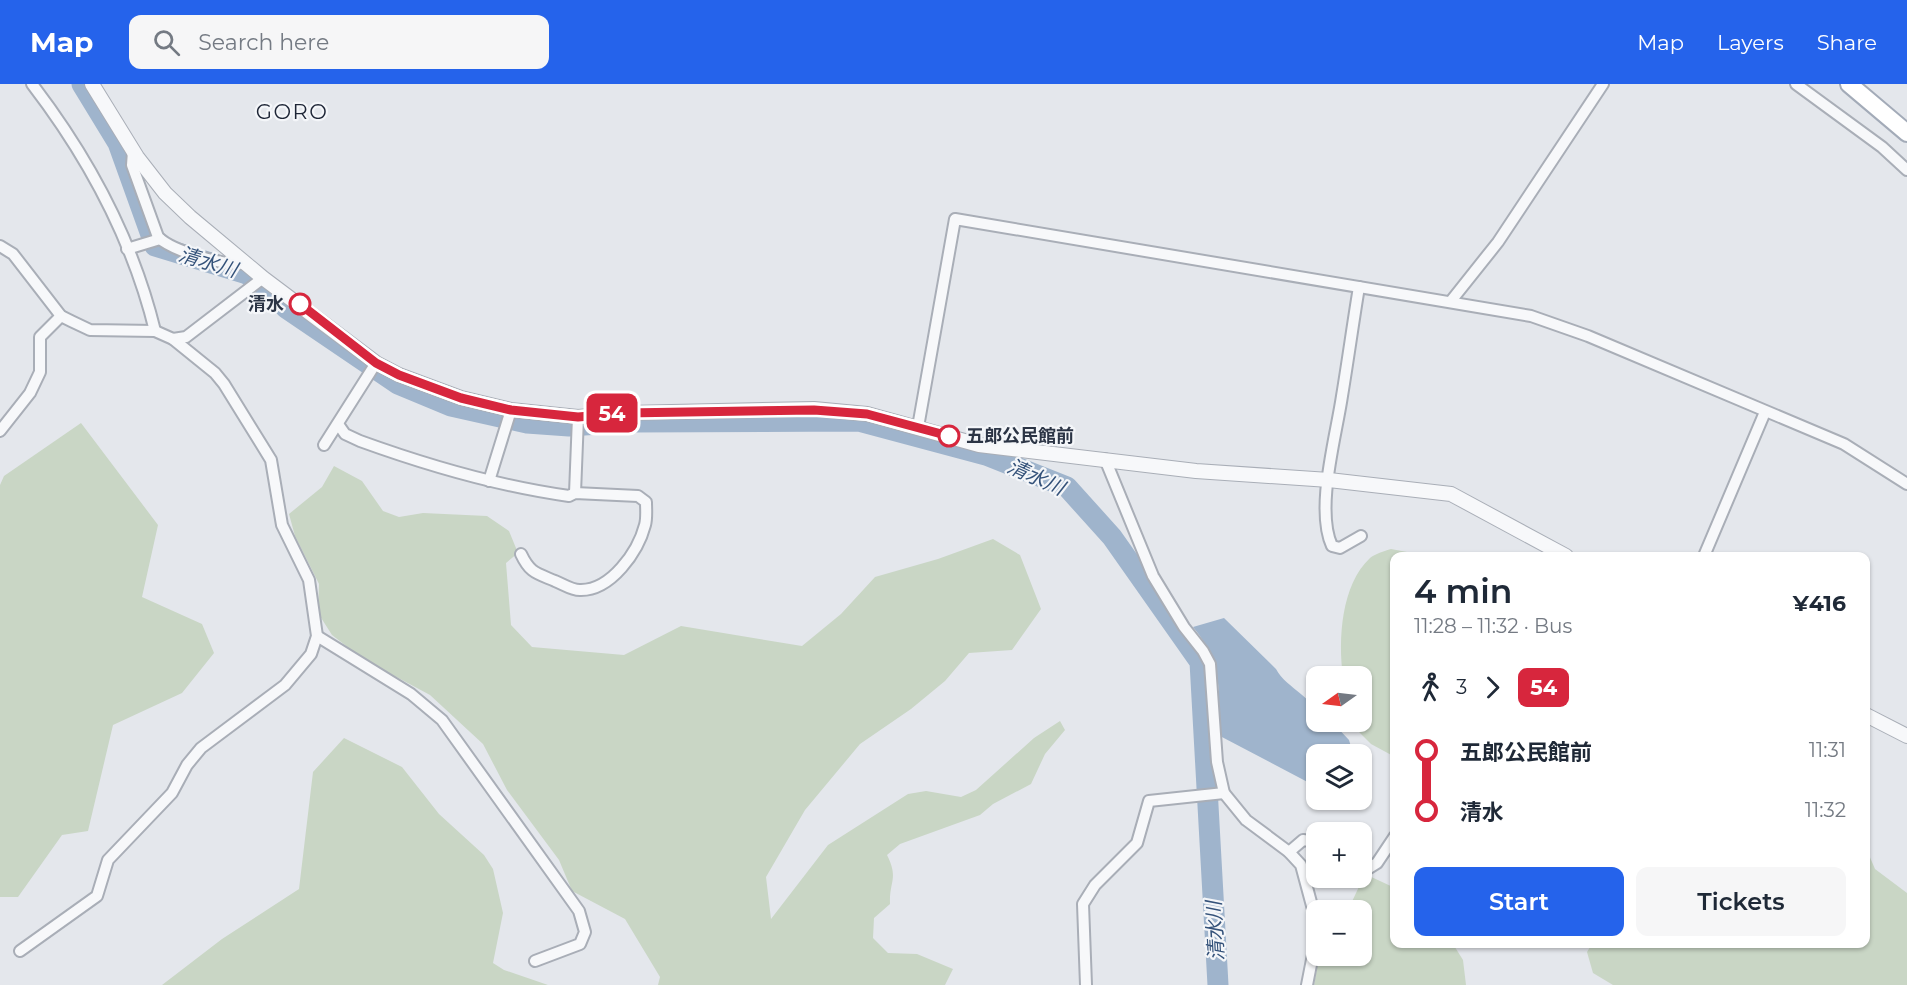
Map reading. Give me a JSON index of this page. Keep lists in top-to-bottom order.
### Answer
{
  "districts": ["GORO"],
  "water": ["清水川"],
  "places": ["清水", "五郎公民館前"],
  "lines": ["bus line 54"],
  "north": "left",
  "page": {
    "header": "Map",
    "search": "Search here",
    "nav": ["Map", "Layers", "Share"],
    "on_map": "54",
    "heading": ["4 min", "11:28 – 11:32 · Bus", "¥416"],
    "legs": ["3", "54"],
    "map_buttons": ["+", "−"],
    "list": [
      {
        "name": "五郎公民館前",
        "value": "11:31"
      },
      {
        "name": "清水",
        "value": "11:32"
      }
    ],
    "buttons": ["Start", "Tickets"]
  }
}
